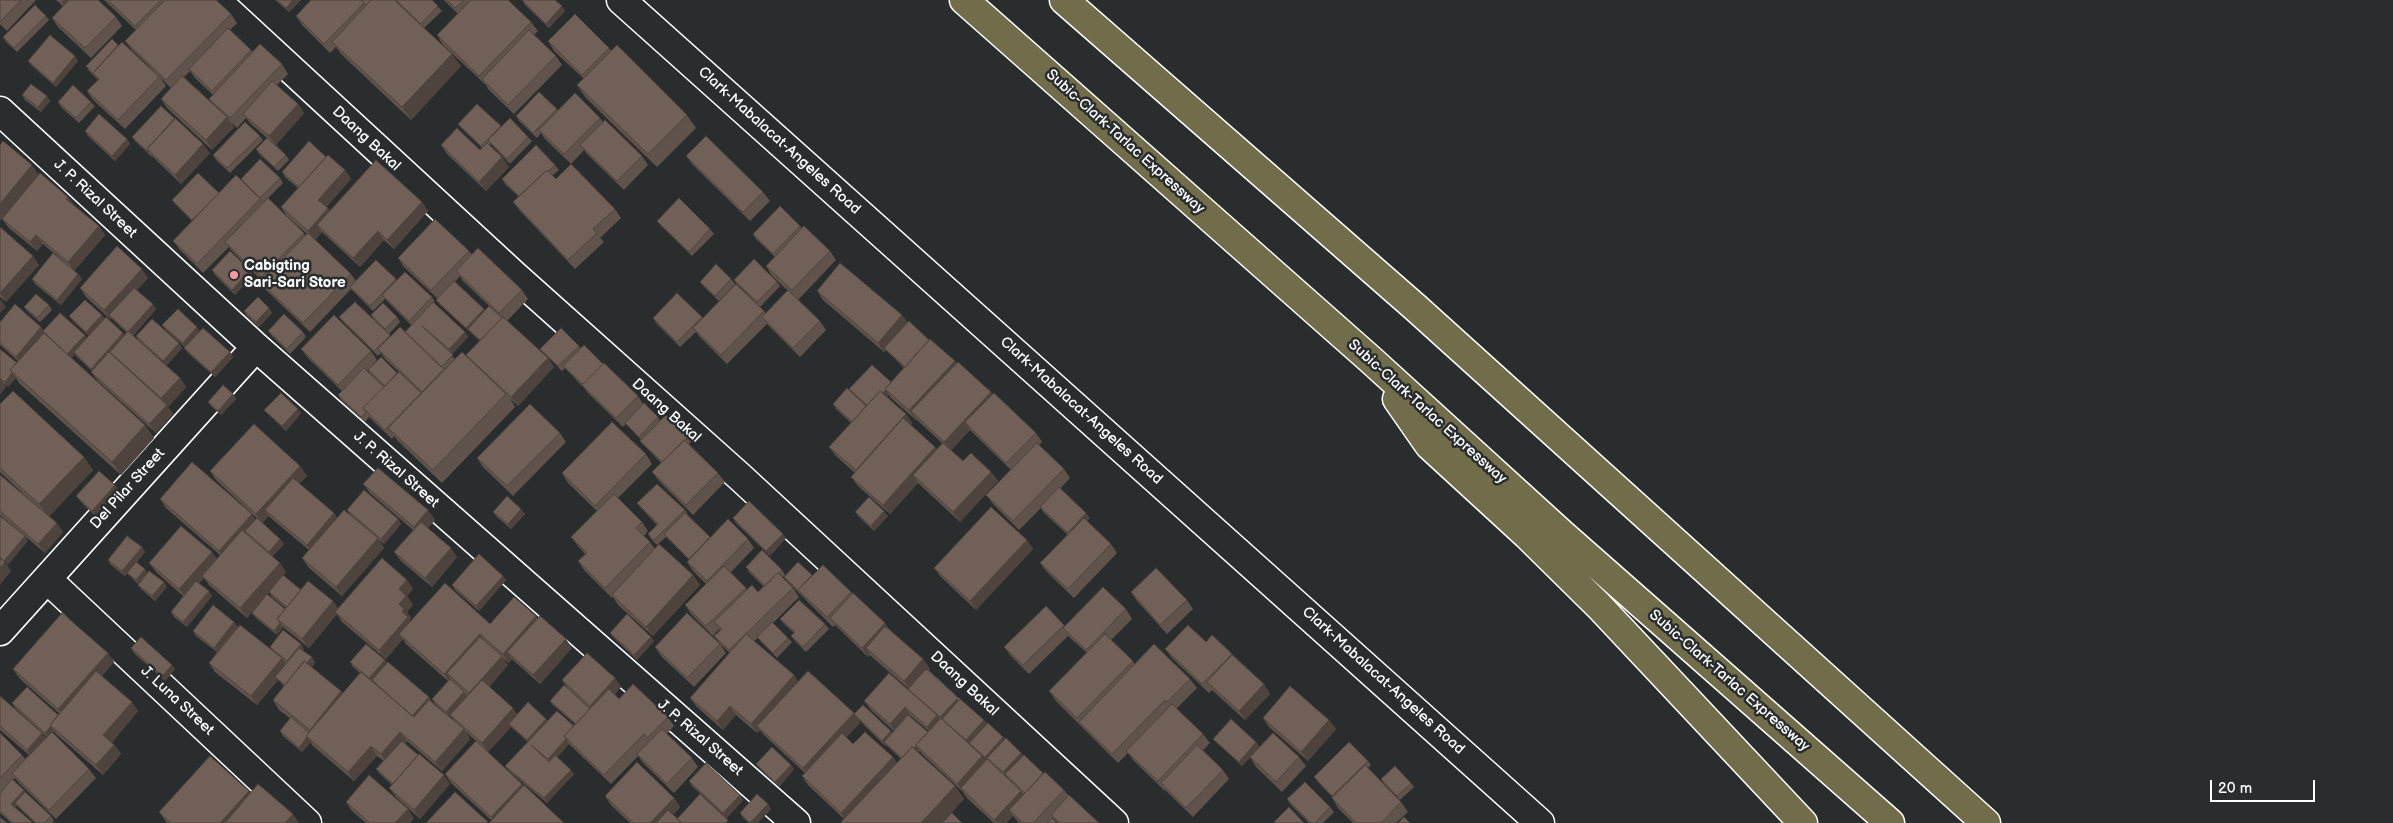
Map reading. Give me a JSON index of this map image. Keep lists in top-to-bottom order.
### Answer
{
  "streets": {
    "highway": ["Subic-Clark-Tarlac Expressway"],
    "street": [
      "Daang Bakal",
      "Clark-Mabalacat-Angeles Road",
      "J. P. Rizal Street",
      "Del Pilar Street",
      "J. Luna Street"
    ]
  },
  "crossings": [
    ["J. P. Rizal Street", "Del Pilar Street"],
    ["Del Pilar Street", "J. Luna Street"]
  ],
  "places": ["Cabigting Sari-Sari Store"],
  "scale_bar": "20 m"
}
